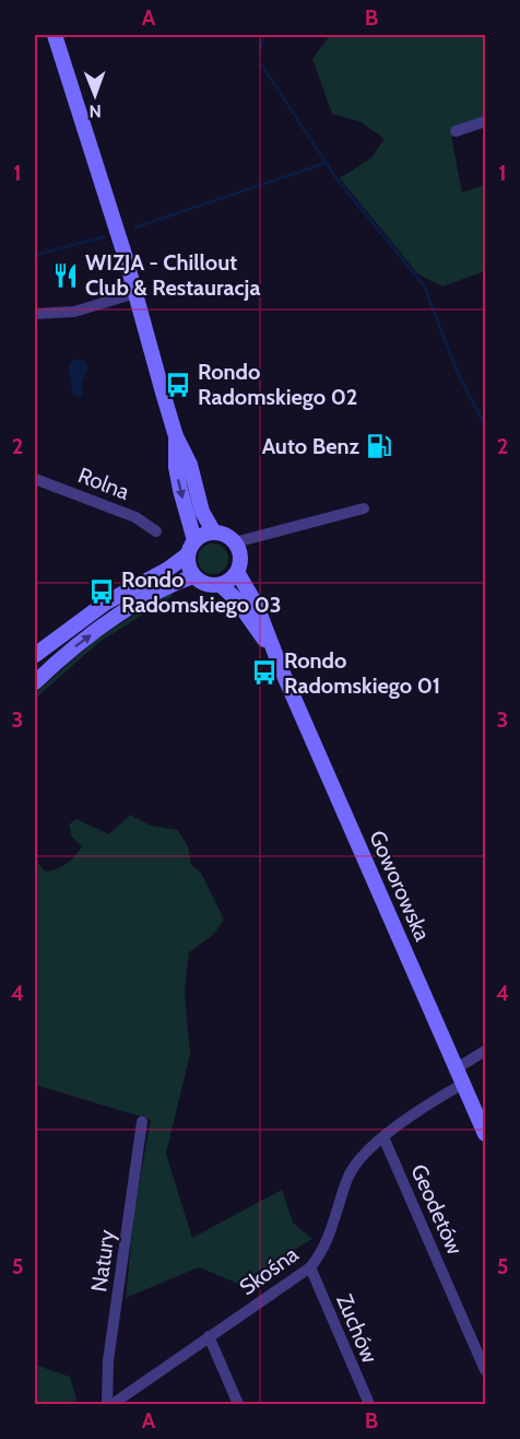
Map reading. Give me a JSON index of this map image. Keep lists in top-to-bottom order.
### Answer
{
  "streets": {
    "main road": ["Goworowska"],
    "street": [
      "Rolna",
      "Geodetów",
      "Natury",
      "Skośna",
      "Zuchów"
    ]
  },
  "crossings": [
    ["Goworowska", "Skośna"],
    ["Geodetów", "Skośna"],
    ["Natury", "Skośna"],
    ["Skośna", "Zuchów"]
  ],
  "places": {
    "restaurant": ["WIZJA - Chillout Club & Restauracja"],
    "bus stop": ["Rondo Radomskiego 02", "Rondo Radomskiego 03", "Rondo Radomskiego 01"],
    "fuel station": ["Auto Benz"]
  },
  "north": "bottom",
  "grid": {
    "columns": ["A", "B"],
    "rows": [
      "1",
      "2",
      "3",
      "4",
      "5"
    ]
  }
}
